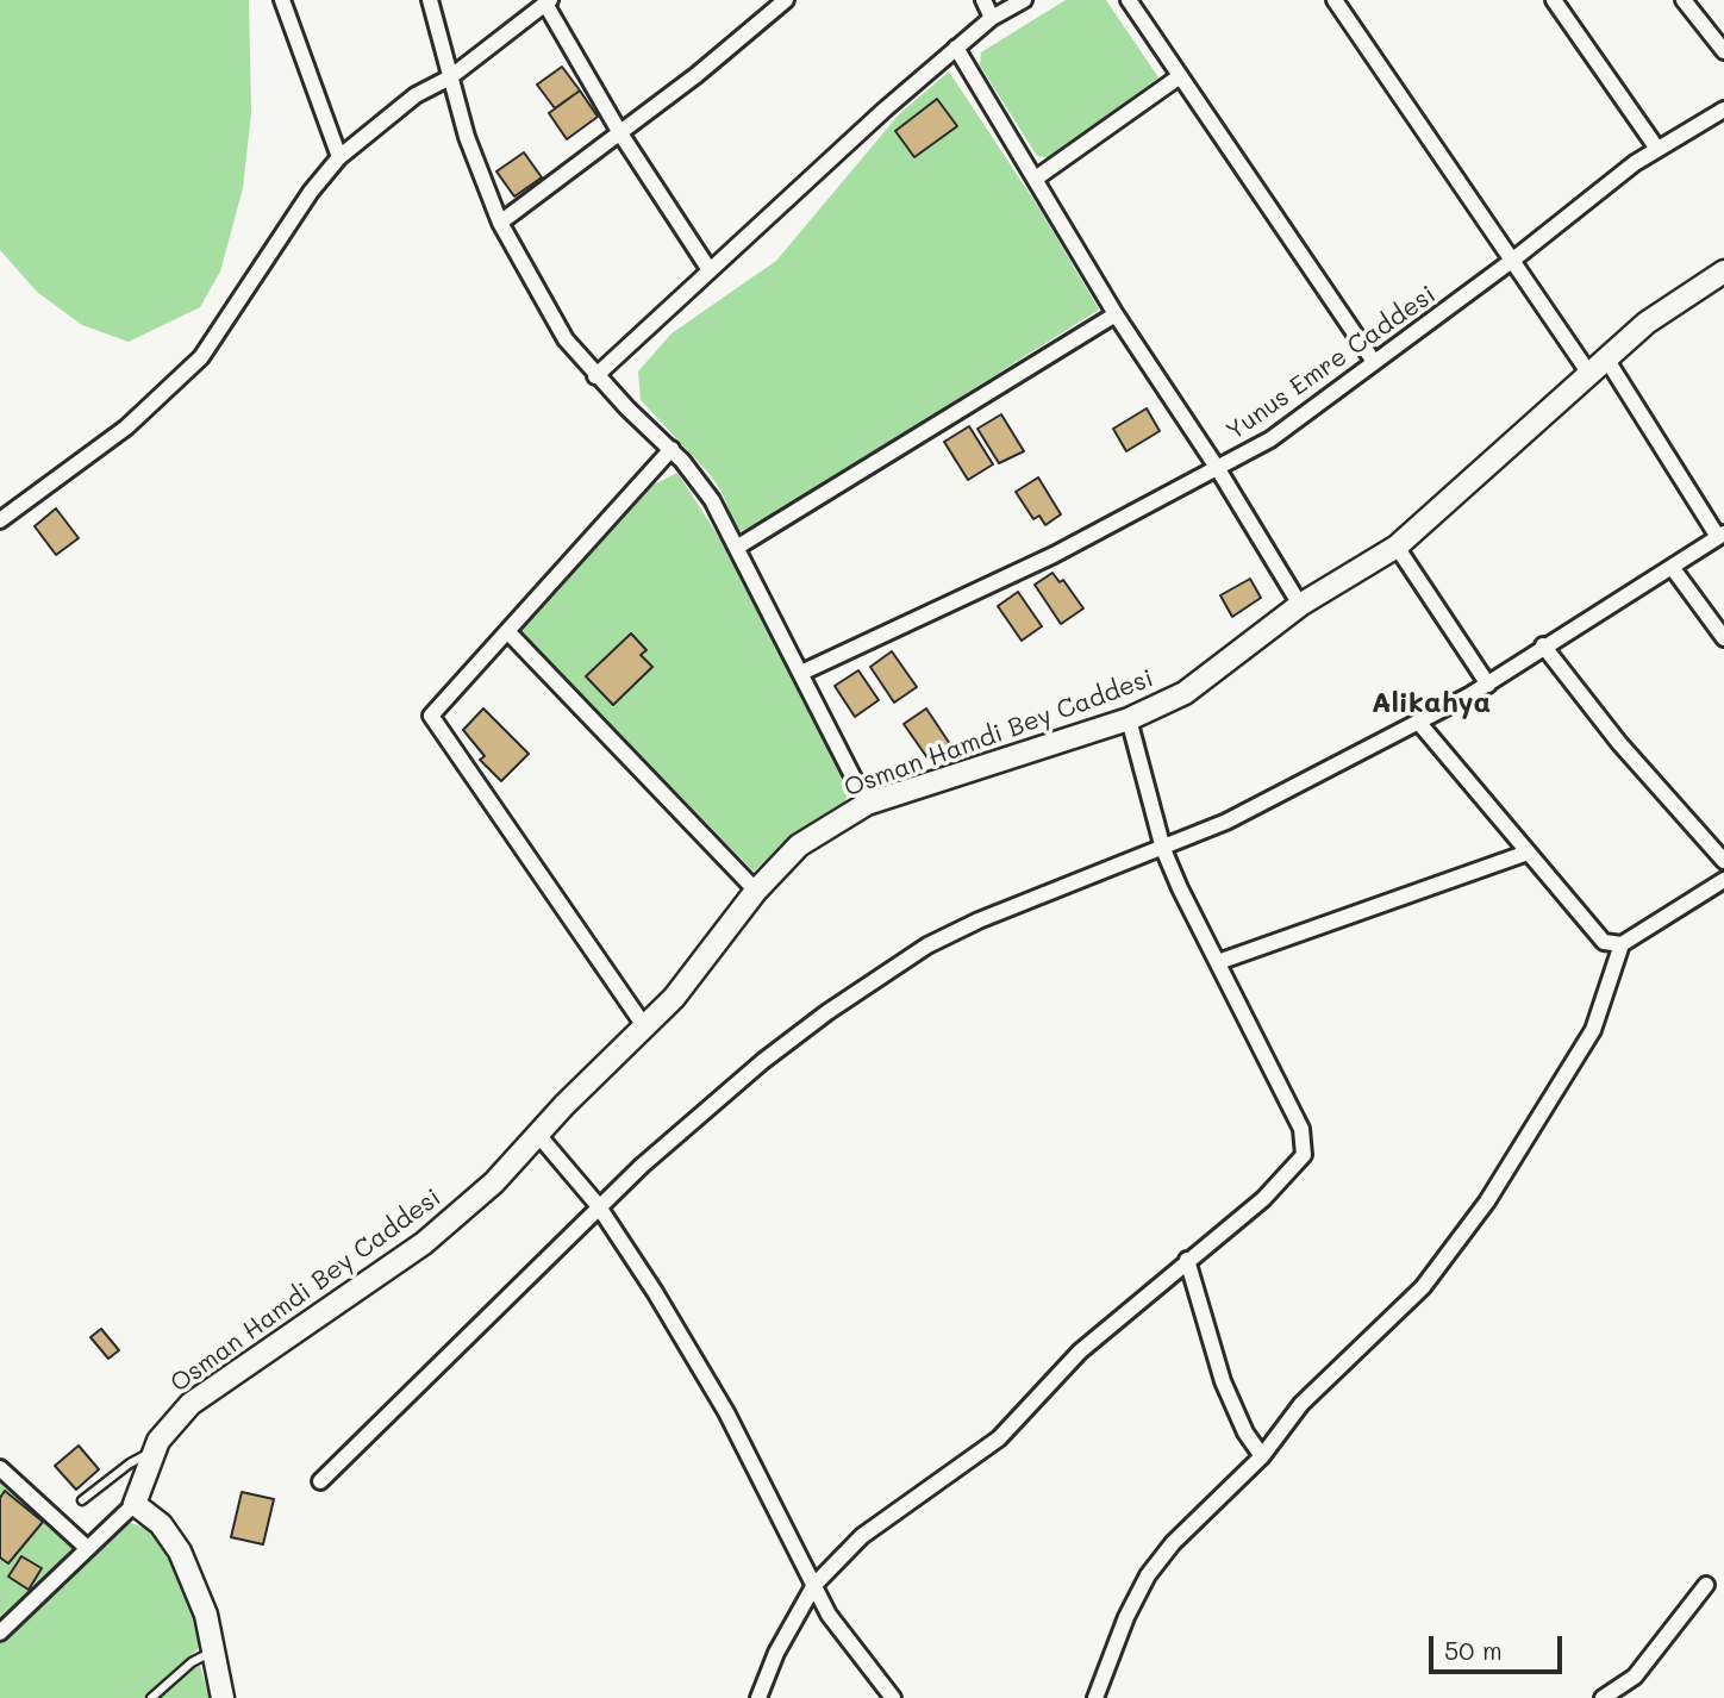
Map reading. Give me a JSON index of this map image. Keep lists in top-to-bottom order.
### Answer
{
  "streets": {
    "street": ["Yunus Emre Caddesi", "Osman Hamdi Bey Caddesi"]
  },
  "districts": ["Alikahya"],
  "scale_bar": "50 m"
}
